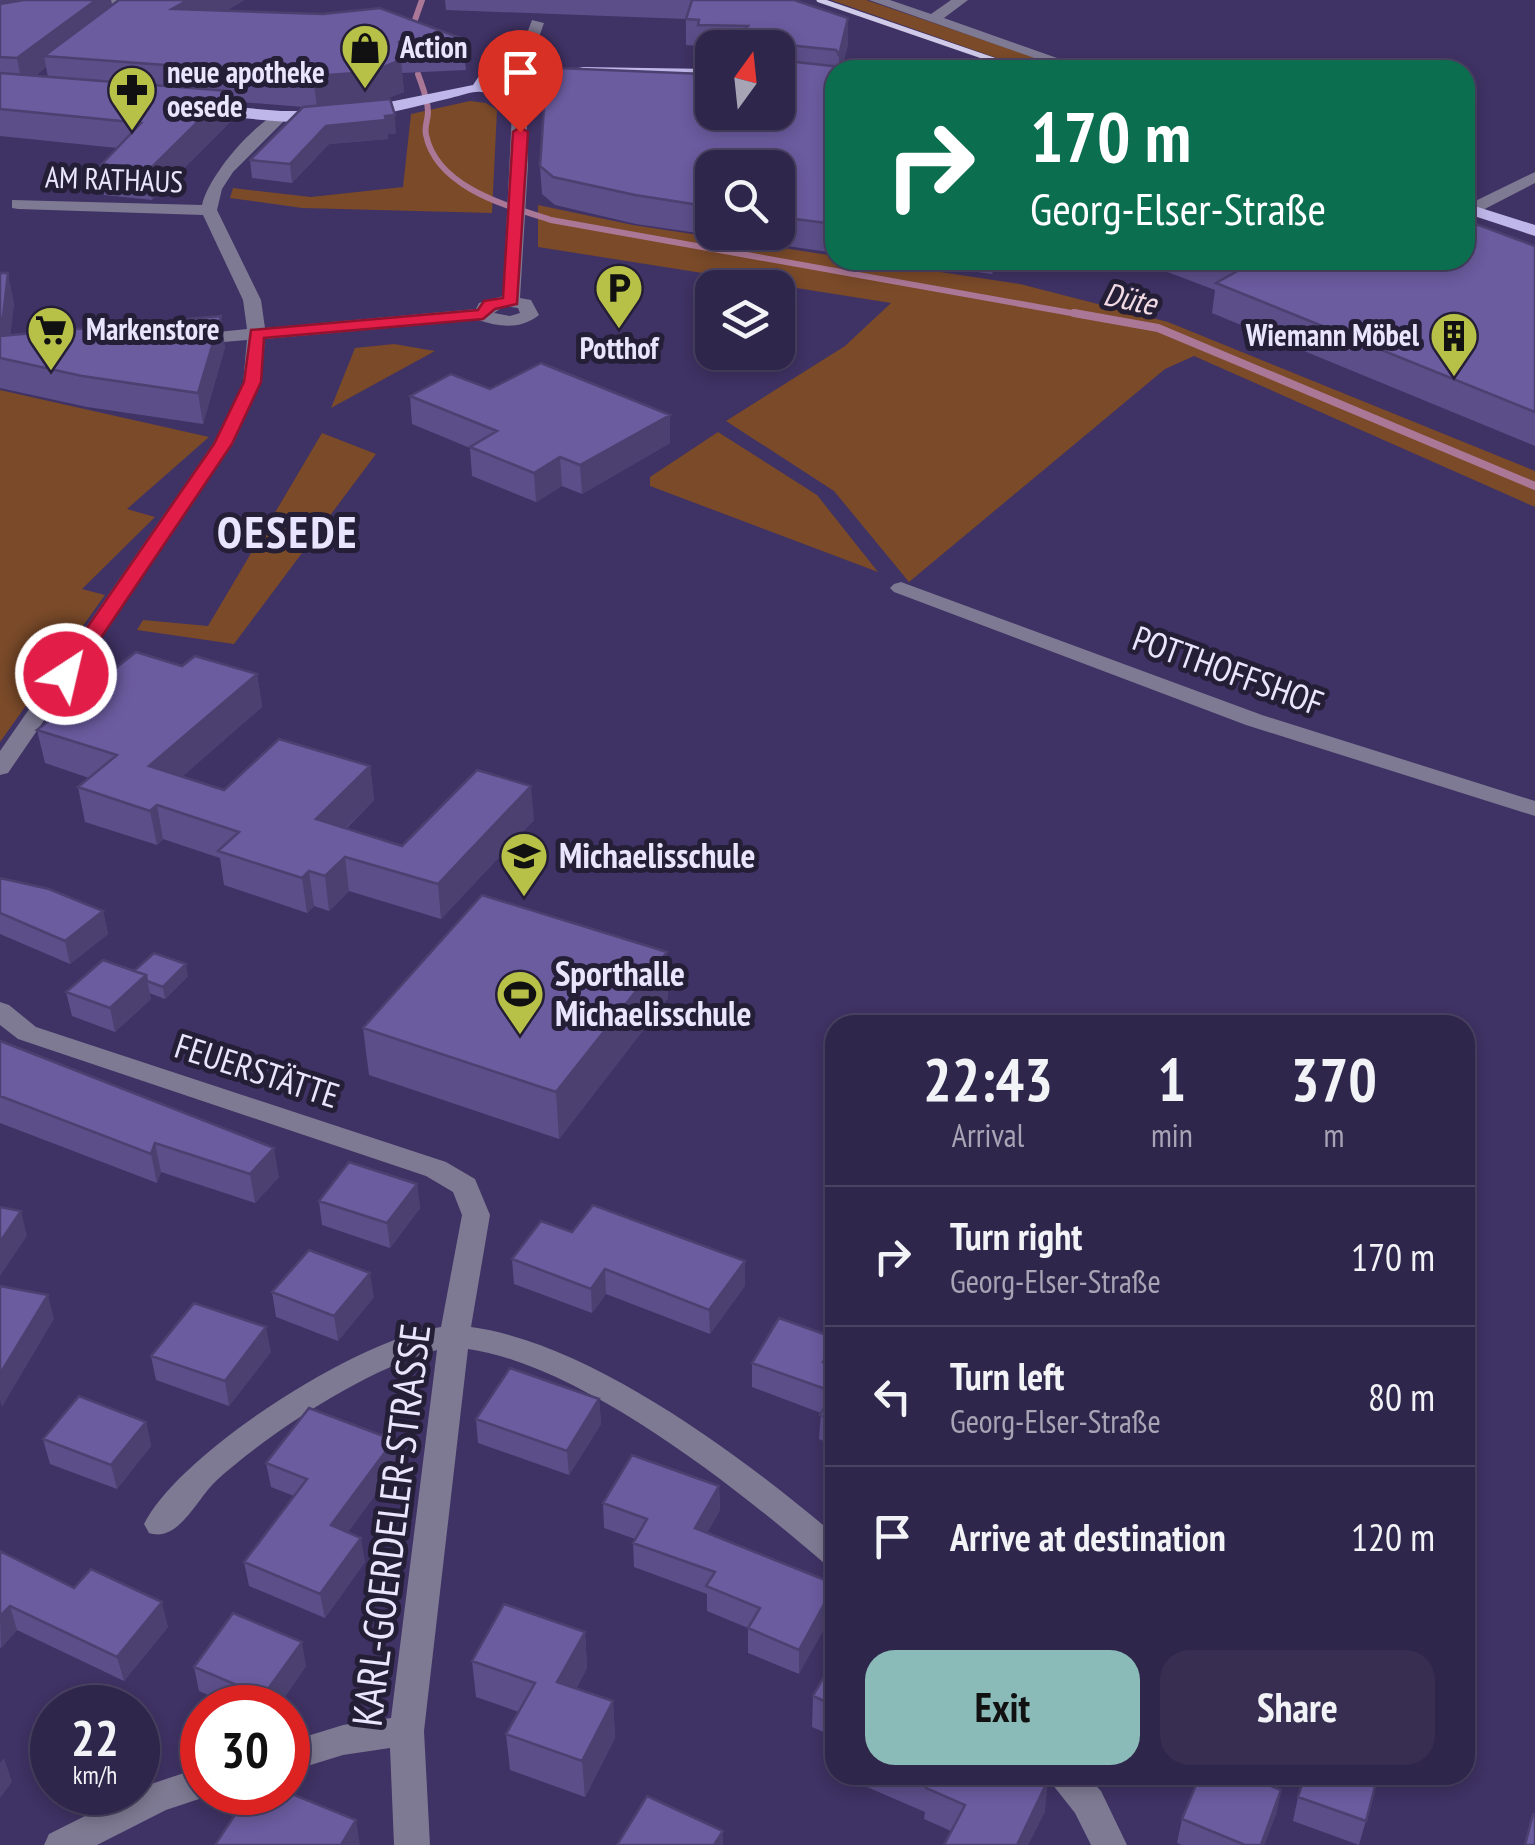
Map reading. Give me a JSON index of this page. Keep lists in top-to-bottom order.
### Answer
{
  "streets": {
    "street": [
      "AM RATHAUS",
      "POTTHOFFSHOF",
      "FEUERSTÄTTE",
      "KARL-GOERDELER-STRASSE"
    ]
  },
  "crossings": [
    ["FEUERSTÄTTE", "KARL-GOERDELER-STRASSE"]
  ],
  "districts": ["OESEDE"],
  "water": ["Düte"],
  "places": {
    "shop": ["Action"],
    "pharmacy": ["neue apotheke oesede"],
    "parking": ["Potthof"],
    "supermarket": ["Markenstore"],
    "building": ["Wiemann Möbel"],
    "school or university": ["Michaelisschule"],
    "sports": ["Sporthalle Michaelisschule"]
  },
  "north": "top",
  "page": {
    "turn": ["170 m", "Georg-Elser-Straße"],
    "eta": [
      "22:43",
      "Arrival",
      "1",
      "min",
      "370",
      "m"
    ],
    "list": [
      {
        "name": "Turn right",
        "note": "Georg-Elser-Straße",
        "value": "170 m"
      },
      {
        "name": "Turn left",
        "note": "Georg-Elser-Straße",
        "value": "80 m"
      },
      {
        "name": "Arrive at destination",
        "value": "120 m"
      }
    ],
    "buttons": ["Exit", "Share"],
    "speed": "22 km/h",
    "limit": "30"
  }
}
